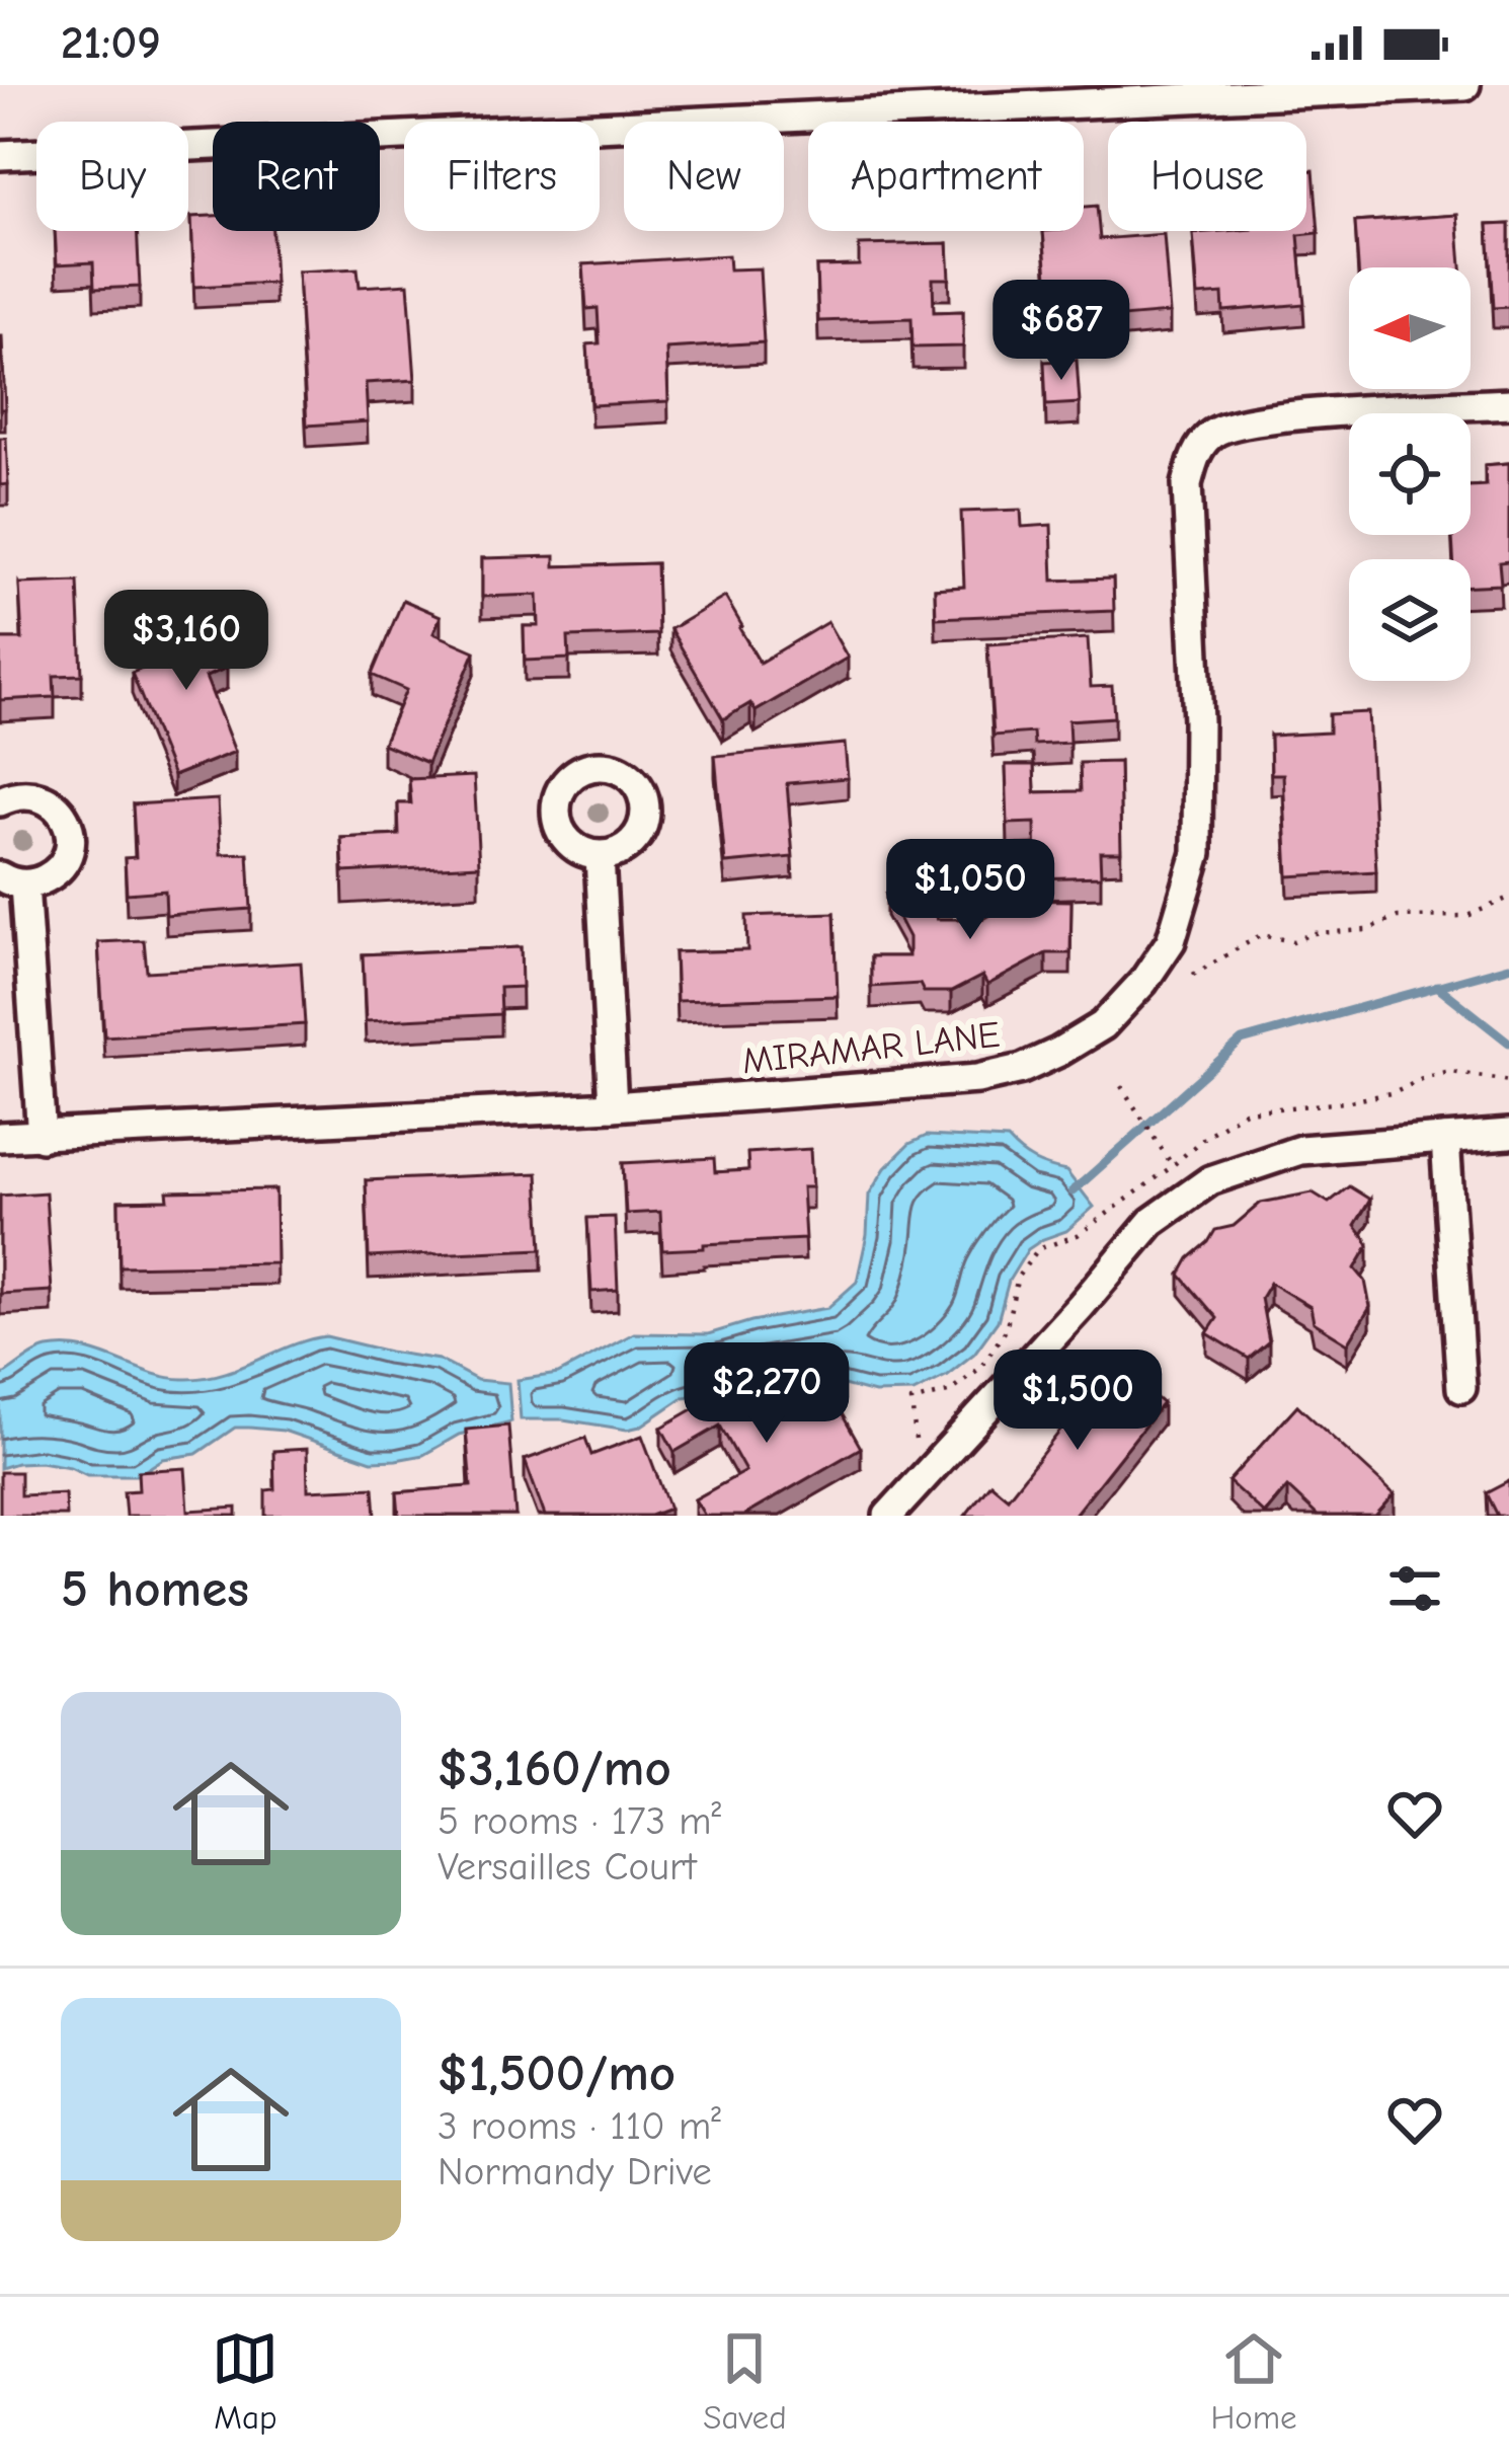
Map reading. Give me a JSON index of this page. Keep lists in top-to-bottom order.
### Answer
{
  "streets": {
    "street": ["MIRAMAR LANE"]
  },
  "north": "left",
  "page": {
    "status": "21:09",
    "chip": [
      "Buy",
      "Rent",
      "Filters",
      "New",
      "Apartment",
      "House"
    ],
    "price": [
      "$687",
      "$3,160",
      "$1,050",
      "$2,270",
      "$1,500"
    ],
    "heading": "5 homes",
    "list": [
      {
        "name": "$3,160/mo",
        "note": "5 rooms · 173 m² · Versailles Court"
      },
      {
        "name": "$1,500/mo",
        "note": "3 rooms · 110 m² · Normandy Drive"
      }
    ],
    "tabs": ["Map", "Saved", "Home"]
  }
}
